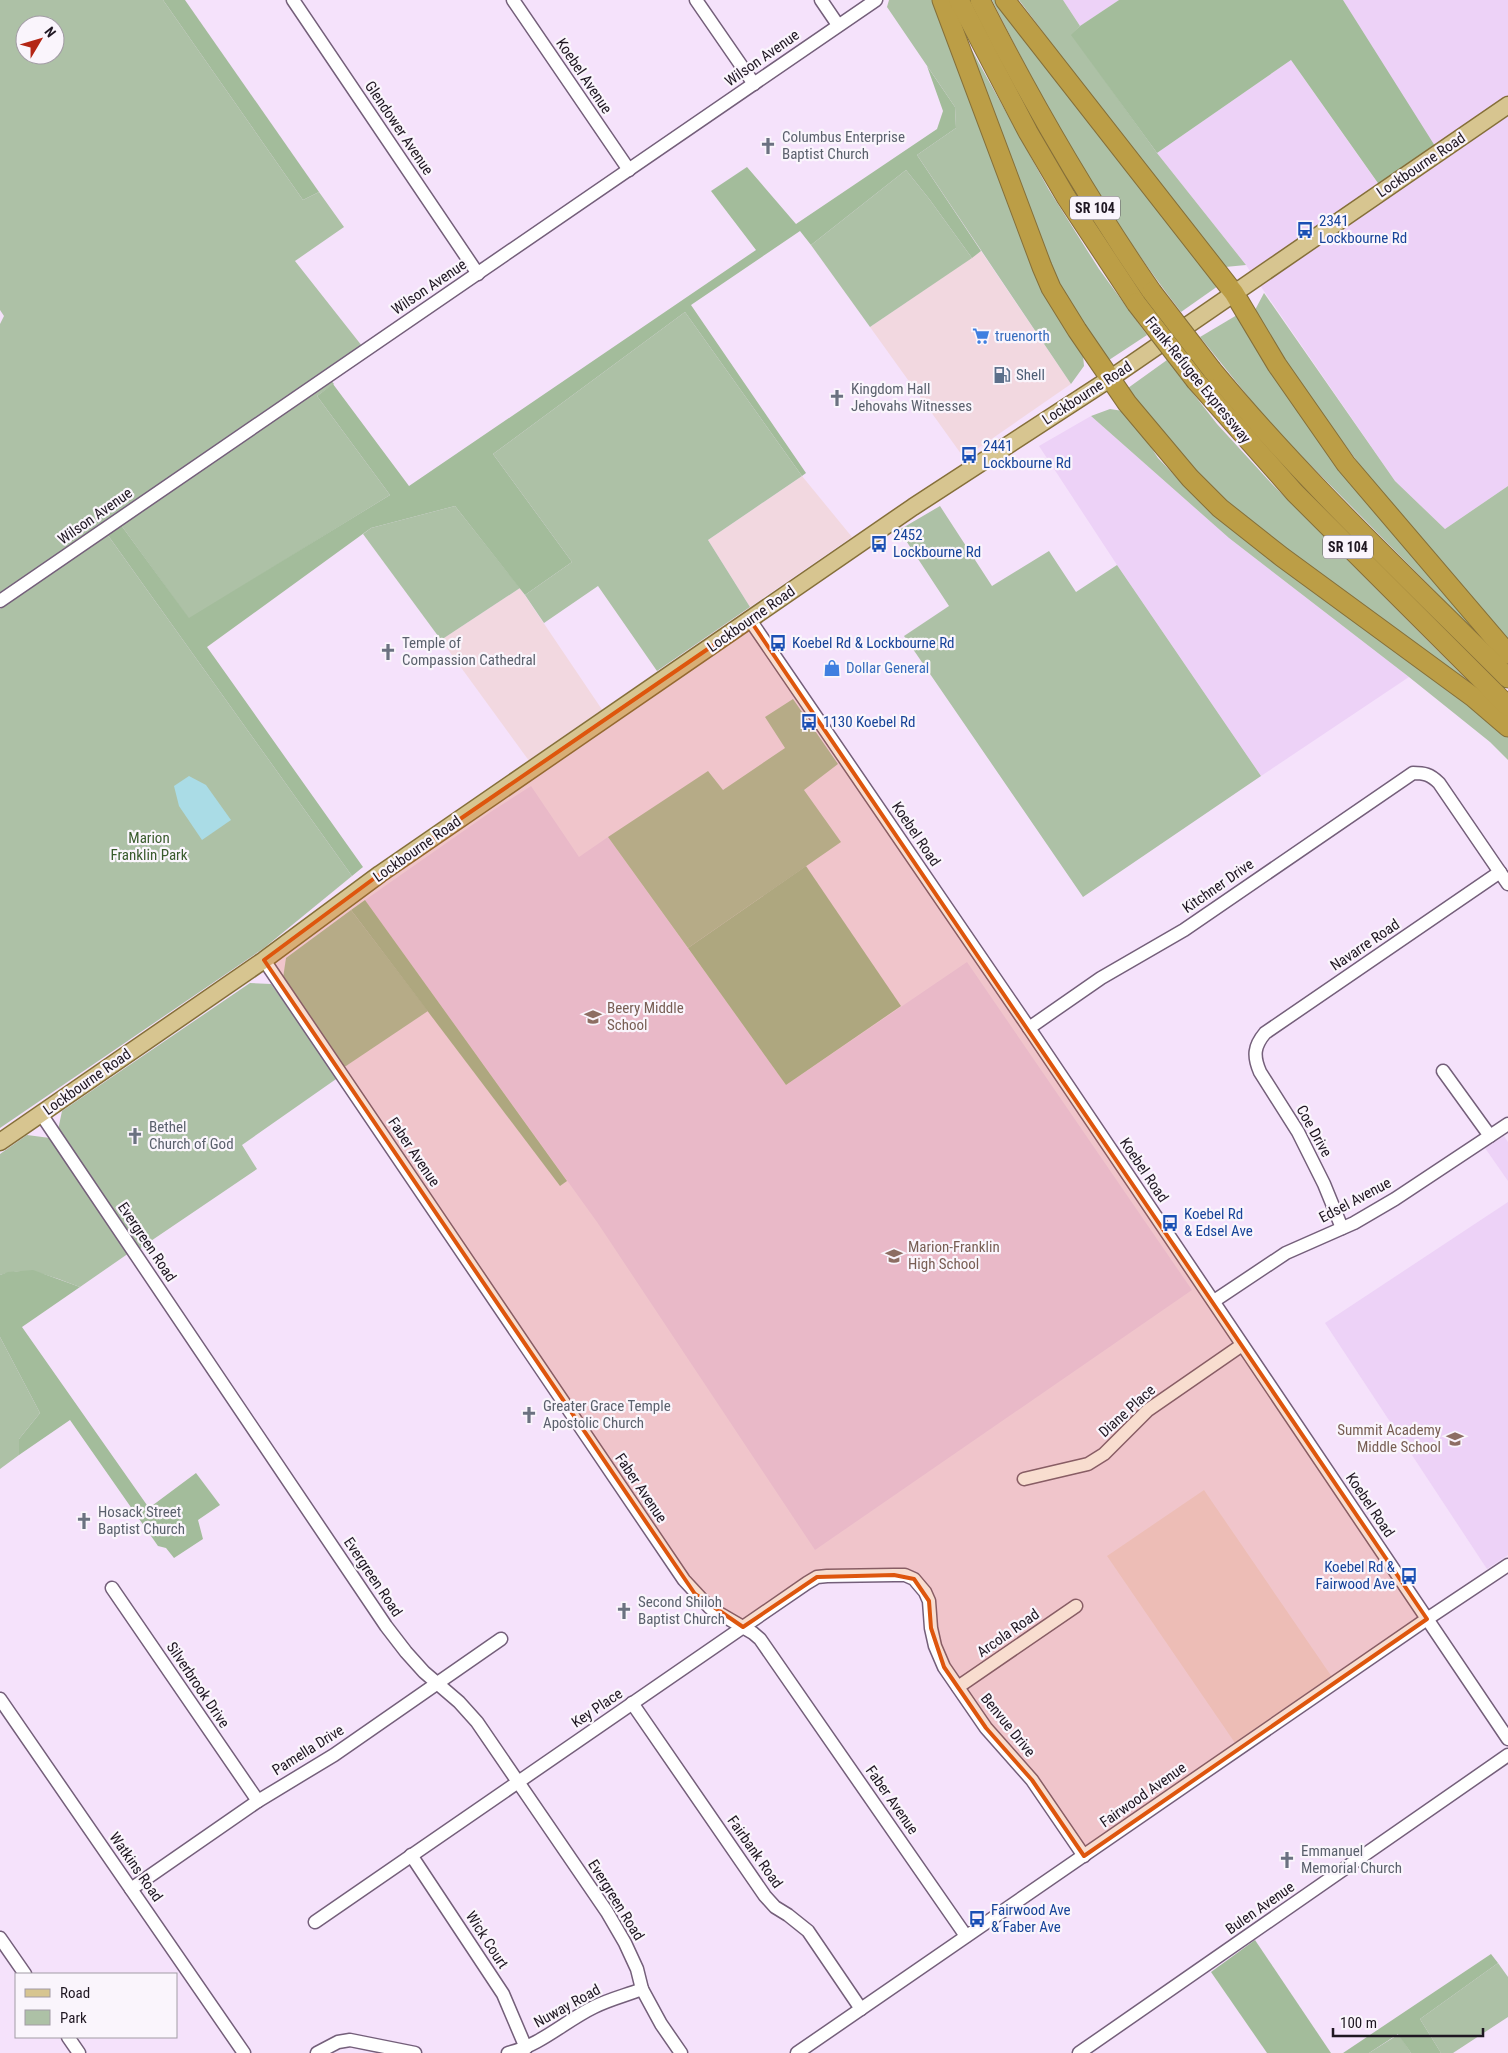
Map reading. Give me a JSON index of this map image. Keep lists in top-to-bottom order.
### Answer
{
  "streets": {
    "highway": ["SR 104", "Frank-Refugee Expressway"],
    "main road": ["Lockbourne Road"],
    "street": [
      "Wilson Avenue",
      "Koebel Avenue",
      "Glendower Avenue",
      "Koebel Road",
      "Kitchner Drive",
      "Navarre Road",
      "Coe Drive",
      "Faber Avenue",
      "Edsel Avenue",
      "Evergreen Road",
      "Diane Place",
      "Arcola Road",
      "Silverbrook Drive",
      "Key Place",
      "Benvue Drive",
      "Pamella Drive",
      "Fairwood Avenue",
      "Fairbank Road",
      "Watkins Road",
      "Bulen Avenue",
      "Wick Court",
      "Nuway Road"
    ]
  },
  "crossings": [
    ["Wilson Avenue", "Koebel Avenue"],
    ["Wilson Avenue", "Glendower Avenue"],
    ["Lockbourne Road", "Koebel Road"],
    ["Lockbourne Road", "Faber Avenue"],
    ["Lockbourne Road", "Evergreen Road"],
    ["Koebel Road", "Kitchner Drive"],
    ["Koebel Road", "Edsel Avenue"],
    ["Koebel Road", "Diane Place"],
    ["Koebel Road", "Fairwood Avenue"],
    ["Kitchner Drive", "Navarre Road"],
    ["Navarre Road", "Coe Drive"],
    ["Coe Drive", "Edsel Avenue"],
    ["Faber Avenue", "Key Place"],
    ["Faber Avenue", "Fairwood Avenue"],
    ["Evergreen Road", "Key Place"],
    ["Evergreen Road", "Pamella Drive"],
    ["Evergreen Road", "Nuway Road"],
    ["Arcola Road", "Benvue Drive"],
    ["Silverbrook Drive", "Pamella Drive"],
    ["Key Place", "Benvue Drive"],
    ["Key Place", "Fairbank Road"],
    ["Key Place", "Wick Court"],
    ["Benvue Drive", "Fairwood Avenue"],
    ["Pamella Drive", "Watkins Road"],
    ["Fairwood Avenue", "Fairbank Road"],
    ["Wick Court", "Nuway Road"]
  ],
  "parks": ["Marion Franklin Park"],
  "places": {
    "church": [
      "Columbus Enterprise Baptist Church",
      "Kingdom Hall Jehovahs Witnesses",
      "Temple of Compassion Cathedral",
      "Bethel Church of God",
      "Greater Grace Temple Apostolic Church",
      "Hosack Street Baptist Church",
      "Second Shiloh Baptist Church",
      "Emmanuel Memorial Church"
    ],
    "bus stop": [
      "2341 Lockbourne Rd",
      "2441 Lockbourne Rd",
      "2452 Lockbourne Rd",
      "Koebel Rd & Lockbourne Rd",
      "1130 Koebel Rd",
      "Koebel Rd & Edsel Ave",
      "Koebel Rd & Fairwood Ave",
      "Fairwood Ave & Faber Ave"
    ],
    "supermarket": ["truenorth"],
    "fuel station": ["Shell"],
    "shop": ["Dollar General"],
    "school or university": ["Beery Middle School", "Marion-Franklin High School", "Summit Academy Middle School"]
  },
  "legend": ["Road", "Park"],
  "scale_bar": "100 m",
  "north": "top right"
}
